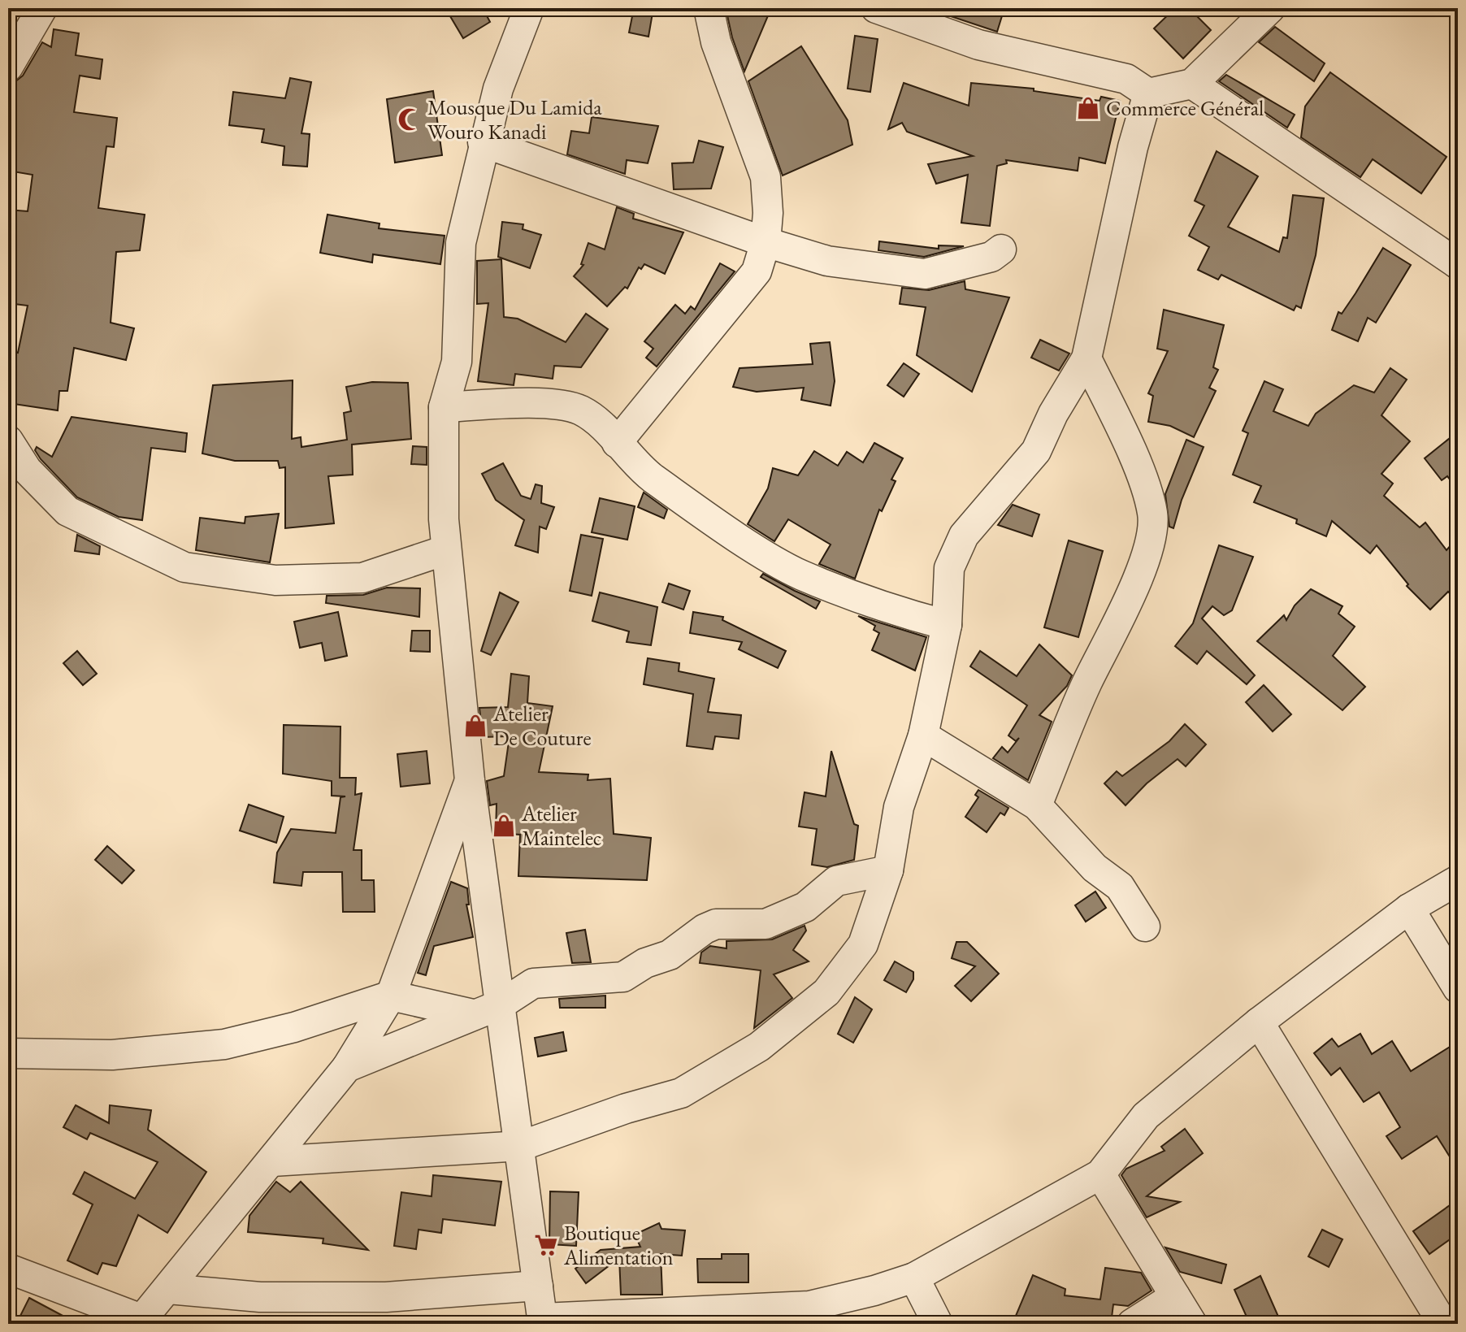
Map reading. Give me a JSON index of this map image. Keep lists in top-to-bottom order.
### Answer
{
  "places": {
    "shop": ["Commerce Général", "Atelier De Couture", "Atelier Maintelec"],
    "mosque": ["Mousque Du Lamida Wouro Kanadi"],
    "supermarket": ["Boutique Alimentation"]
  }
}
